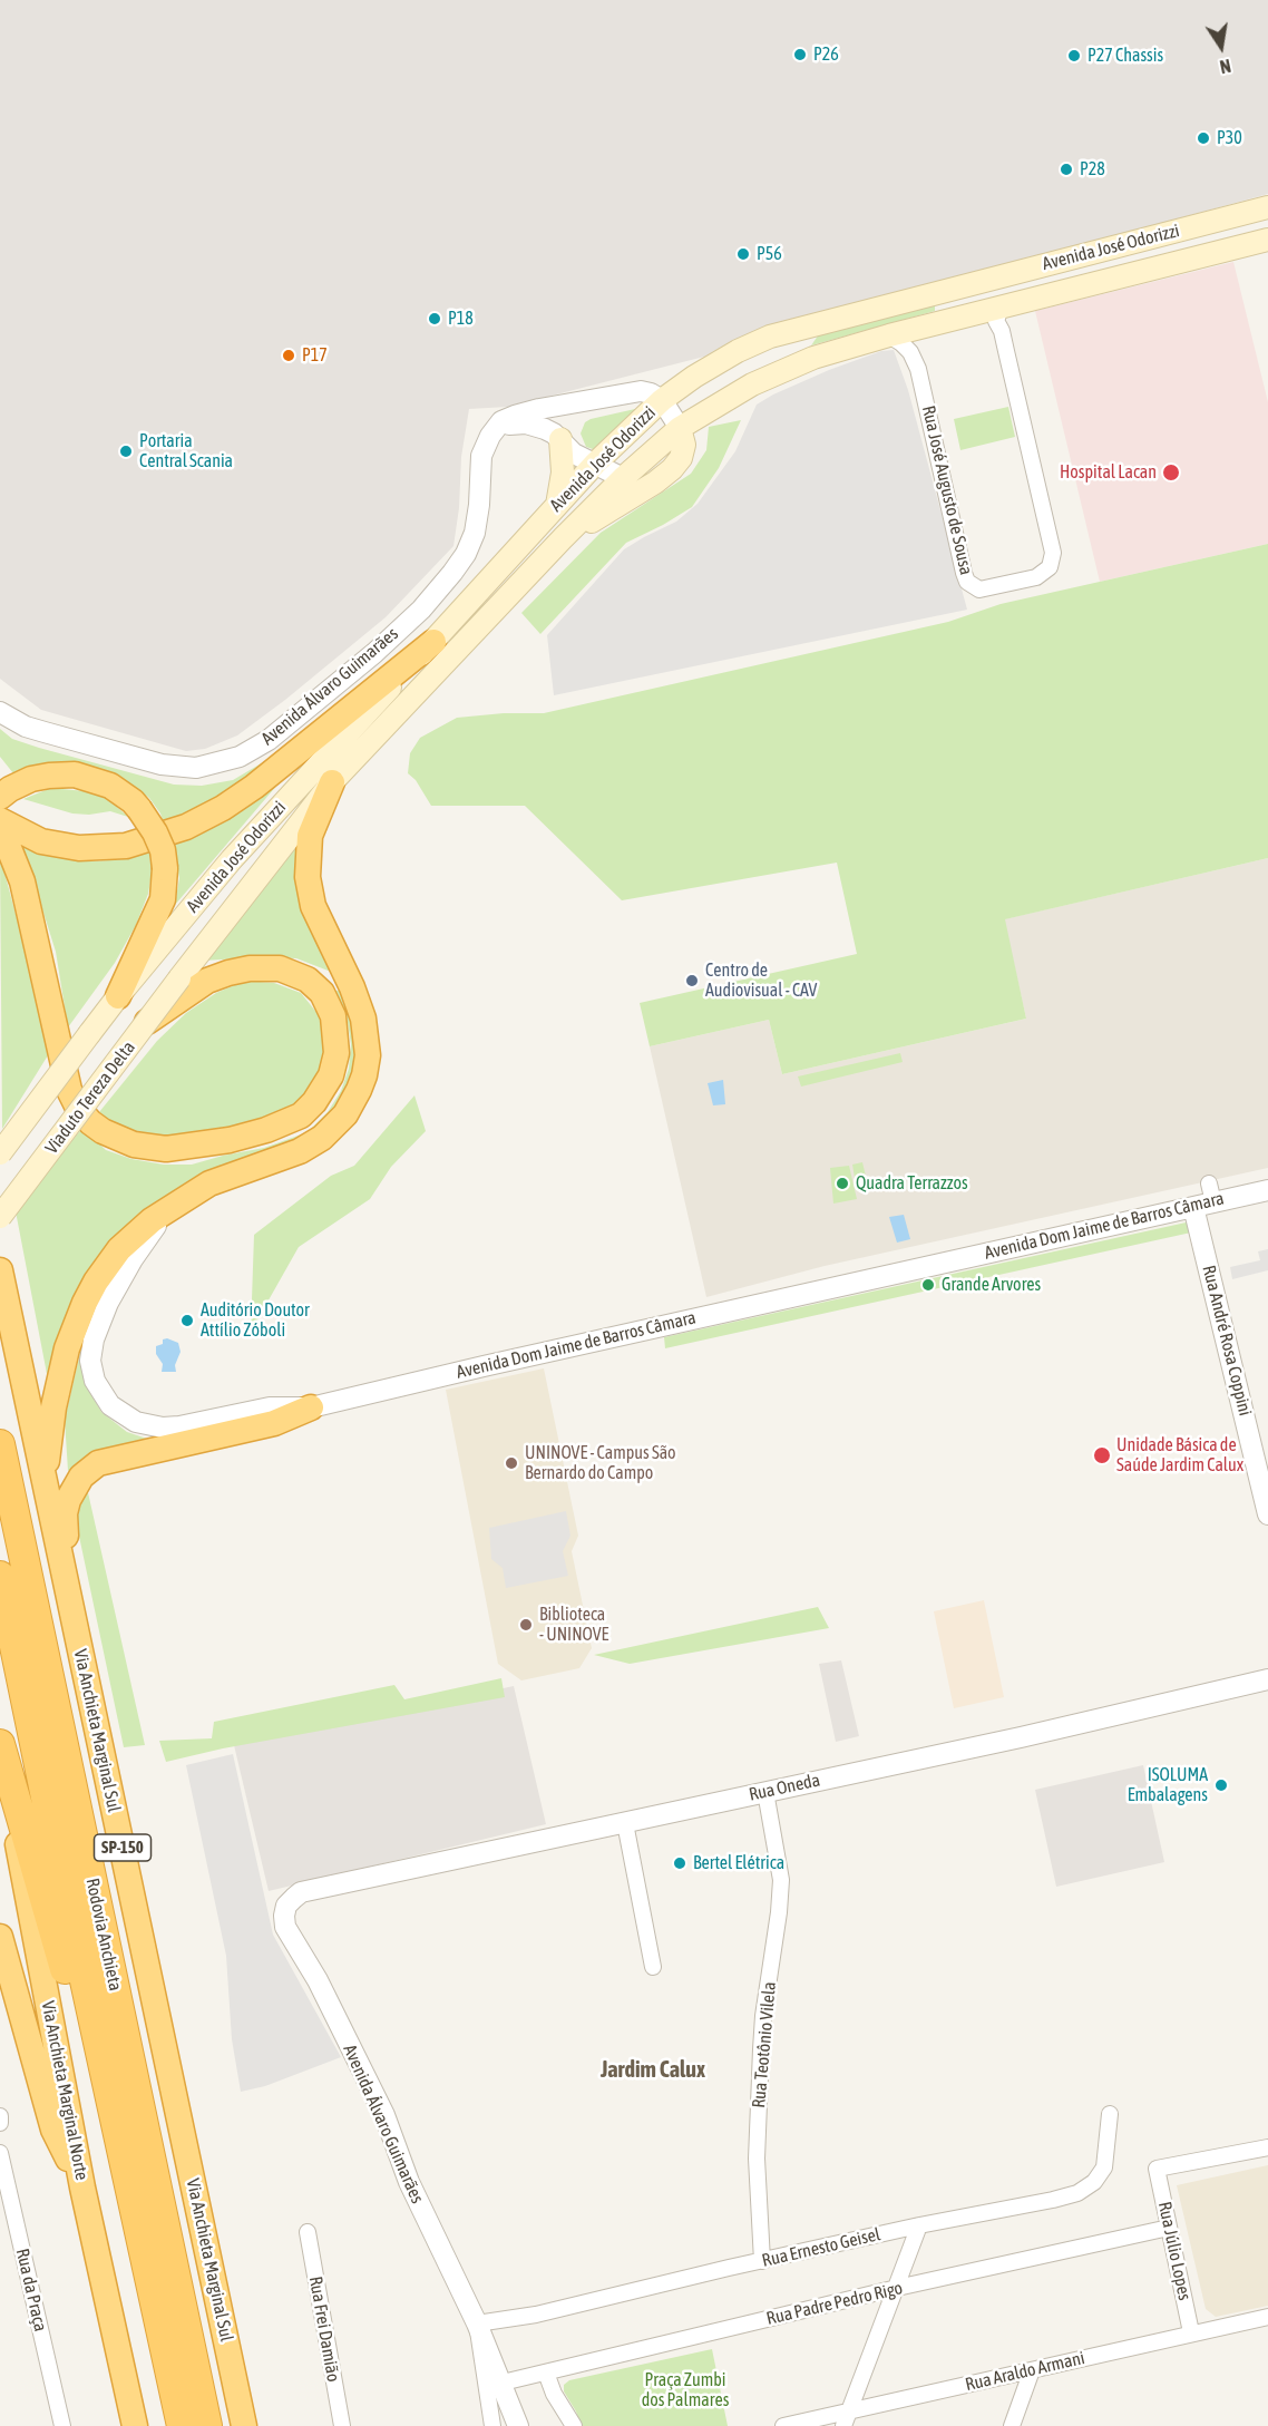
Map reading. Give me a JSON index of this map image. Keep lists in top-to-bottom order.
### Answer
{
  "streets": {
    "highway": [
      "Via Anchieta Marginal Sul",
      "SP-150",
      "Rodovia Anchieta",
      "Via Anchieta Marginal Norte"
    ],
    "main road": ["Avenida José Odorizzi", "Viaduto Tereza Delta"],
    "street": [
      "Rua José Augusto de Sousa",
      "Avenida Álvaro Guimarães",
      "Avenida Dom Jaime de Barros Câmara",
      "Rua André Rosa Coppini",
      "Rua Oneda",
      "Rua Teotônio Vilela",
      "Rua Ernesto Geisel",
      "Rua Júlio Lopes",
      "Rua da Praça",
      "Rua Padre Pedro Rigo",
      "Rua Frei Damião",
      "Rua Araldo Armani"
    ]
  },
  "crossings": [
    ["Avenida José Odorizzi", "Rua José Augusto de Sousa"],
    ["Avenida José Odorizzi", "Viaduto Tereza Delta"],
    ["Avenida Álvaro Guimarães", "Rua Oneda"],
    ["Avenida Álvaro Guimarães", "Rua Ernesto Geisel"],
    ["Avenida Álvaro Guimarães", "Rua Padre Pedro Rigo"],
    ["Avenida Dom Jaime de Barros Câmara", "Rua André Rosa Coppini"],
    ["Rua Oneda", "Rua Teotônio Vilela"],
    ["Rua Teotônio Vilela", "Rua Ernesto Geisel"],
    ["Rua Júlio Lopes", "Rua Padre Pedro Rigo"],
    ["Rua Júlio Lopes", "Rua Araldo Armani"]
  ],
  "districts": ["Jardim Calux"],
  "parks": ["Praça Zumbi dos Palmares"],
  "places": [
    "P26",
    "P27 Chassis",
    "P30",
    "P28",
    "P56",
    "P18",
    "P17",
    "Portaria Central Scania",
    "Hospital Lacan",
    "Centro de Audiovisual - CAV",
    "Quadra Terrazzos",
    "Grande Arvores",
    "Auditório Doutor Attílio Zóboli",
    "Unidade Básica de Saúde Jardim Calux",
    "UNINOVE - Campus São Bernardo do Campo",
    "Biblioteca - UNINOVE",
    "ISOLUMA Embalagens",
    "Bertel Elétrica"
  ],
  "north": "bottom"
}
